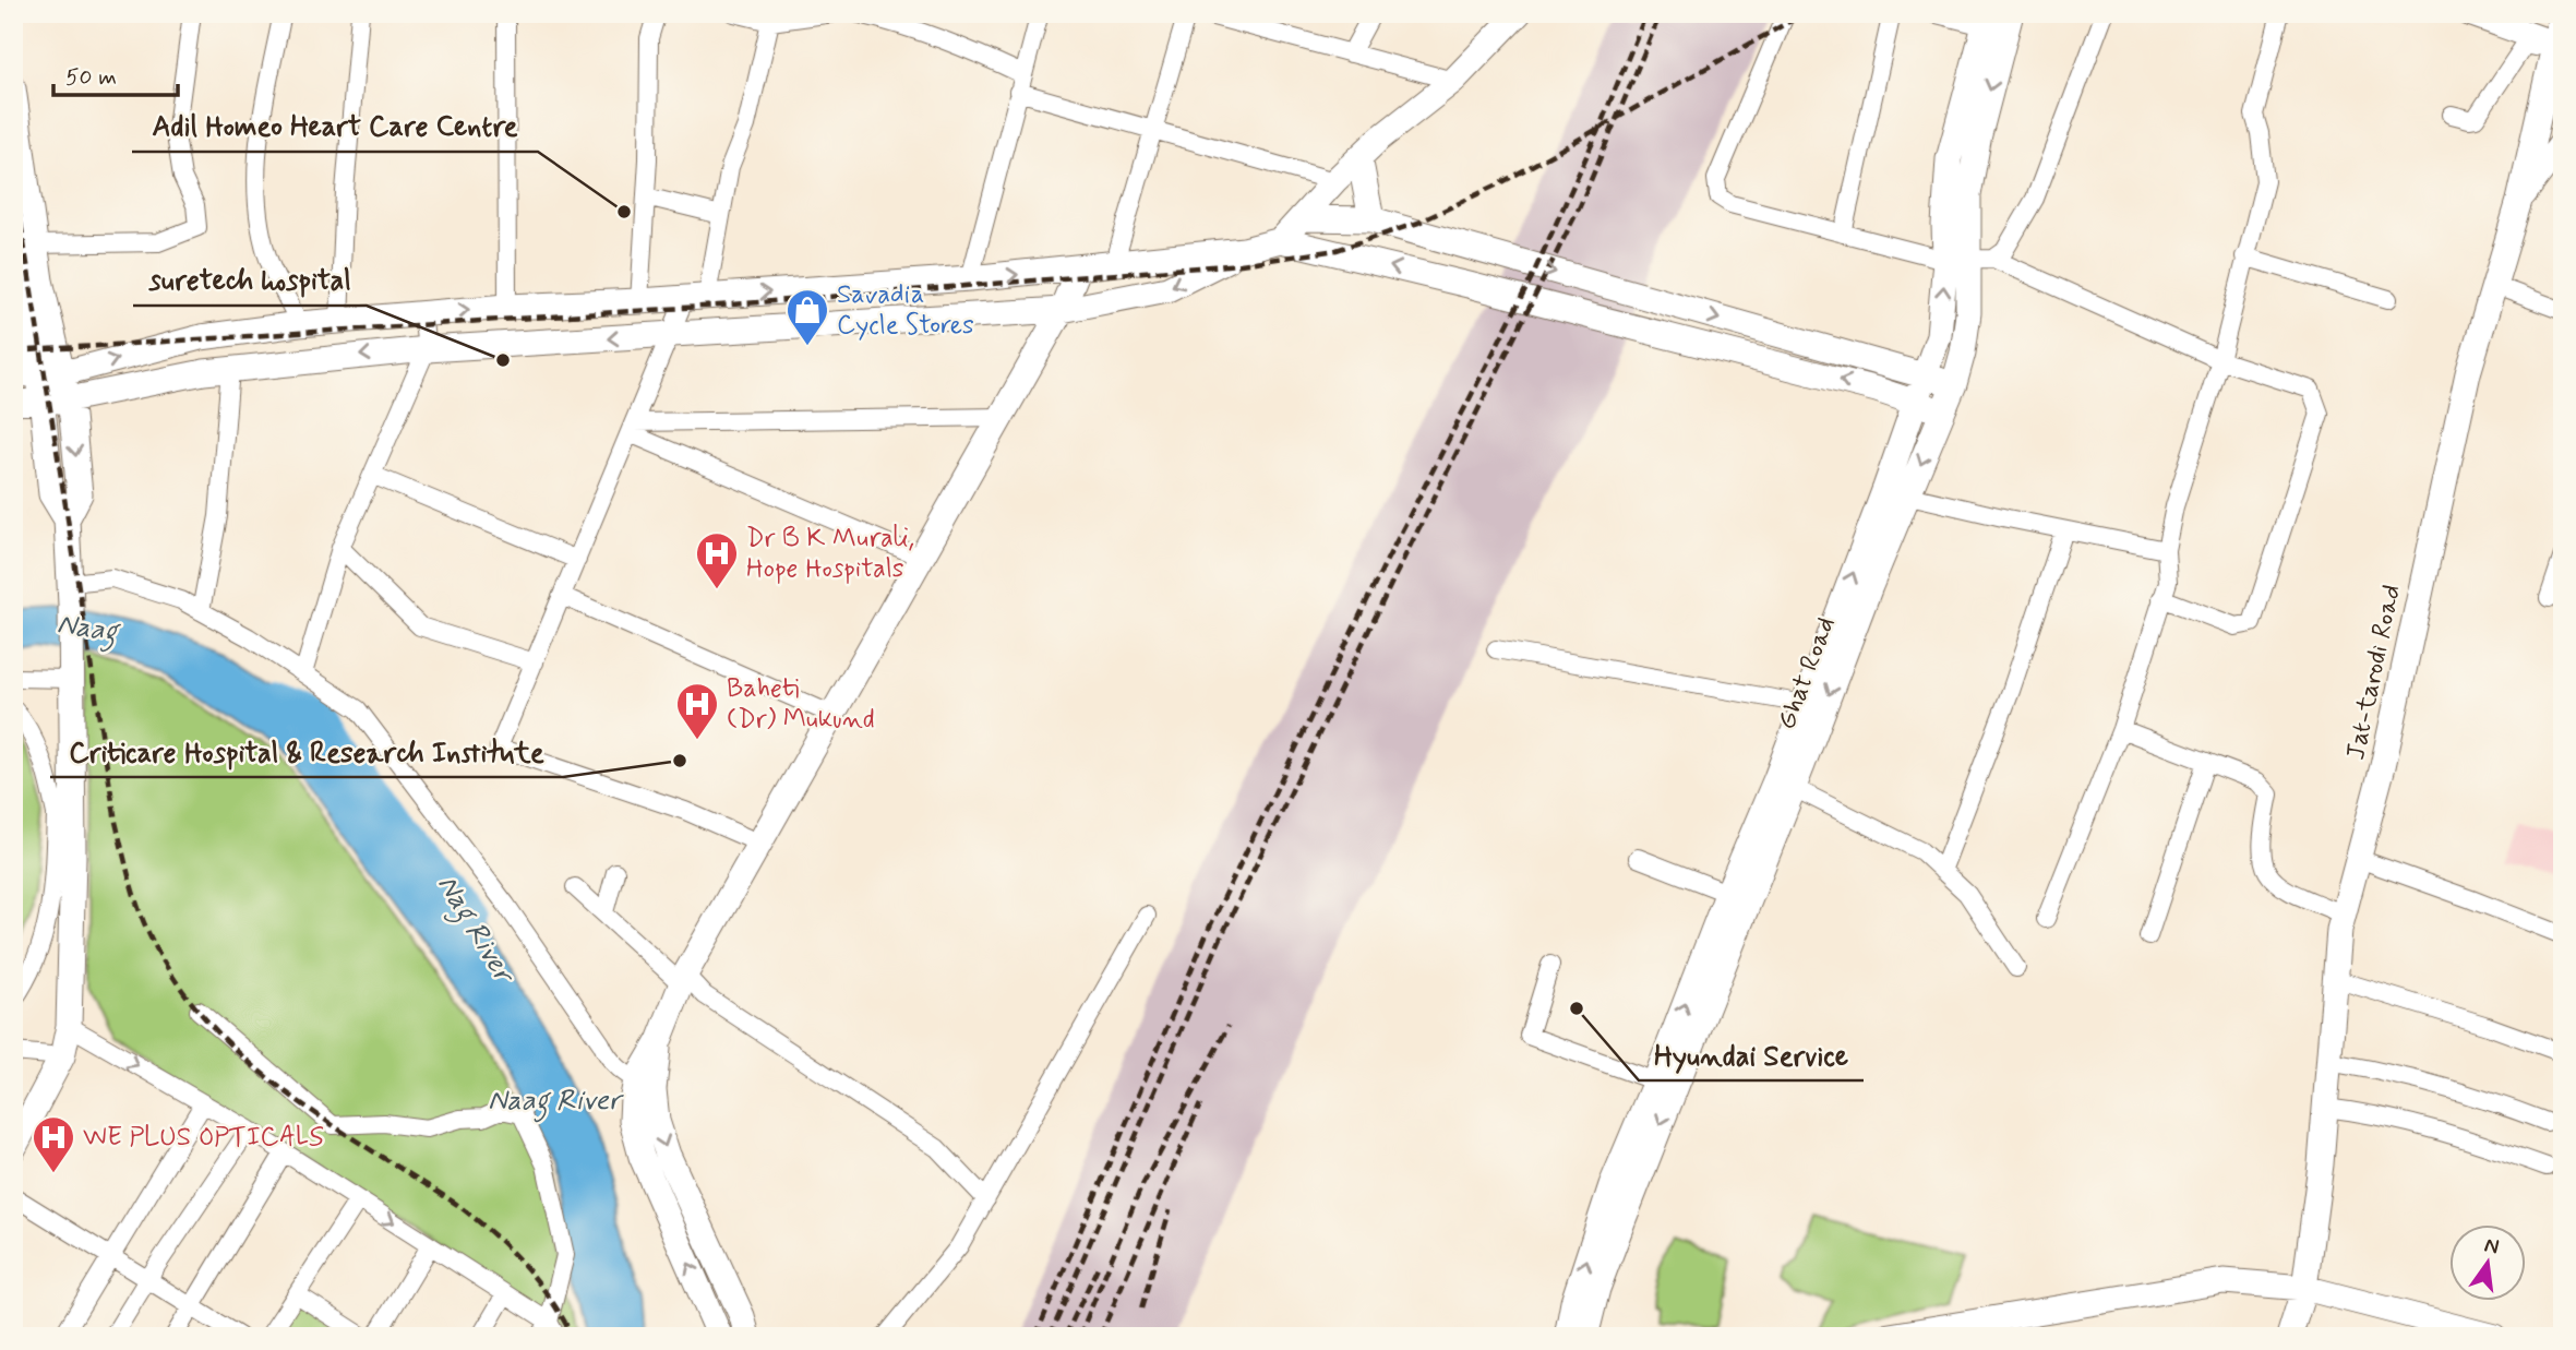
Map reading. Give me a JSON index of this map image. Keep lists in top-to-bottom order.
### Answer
{
  "streets": {
    "main road": ["Jat-tarodi Road", "Ghat Road"]
  },
  "water": ["Naag", "Nag River", "Naag River"],
  "places": {
    "other": [
      "Adil Homeo Heart Care Centre",
      "suretech hospital",
      "Criticare Hospital & Research Institute",
      "Hyundai Service"
    ],
    "shop": ["Savadia Cycle Stores"],
    "hospital": ["Dr B K Murali, Hope Hospitals", "Baheti (Dr) Mukund", "WE PLUS OPTICALS"]
  },
  "scale_bar": "50 m",
  "north": "top"
}
